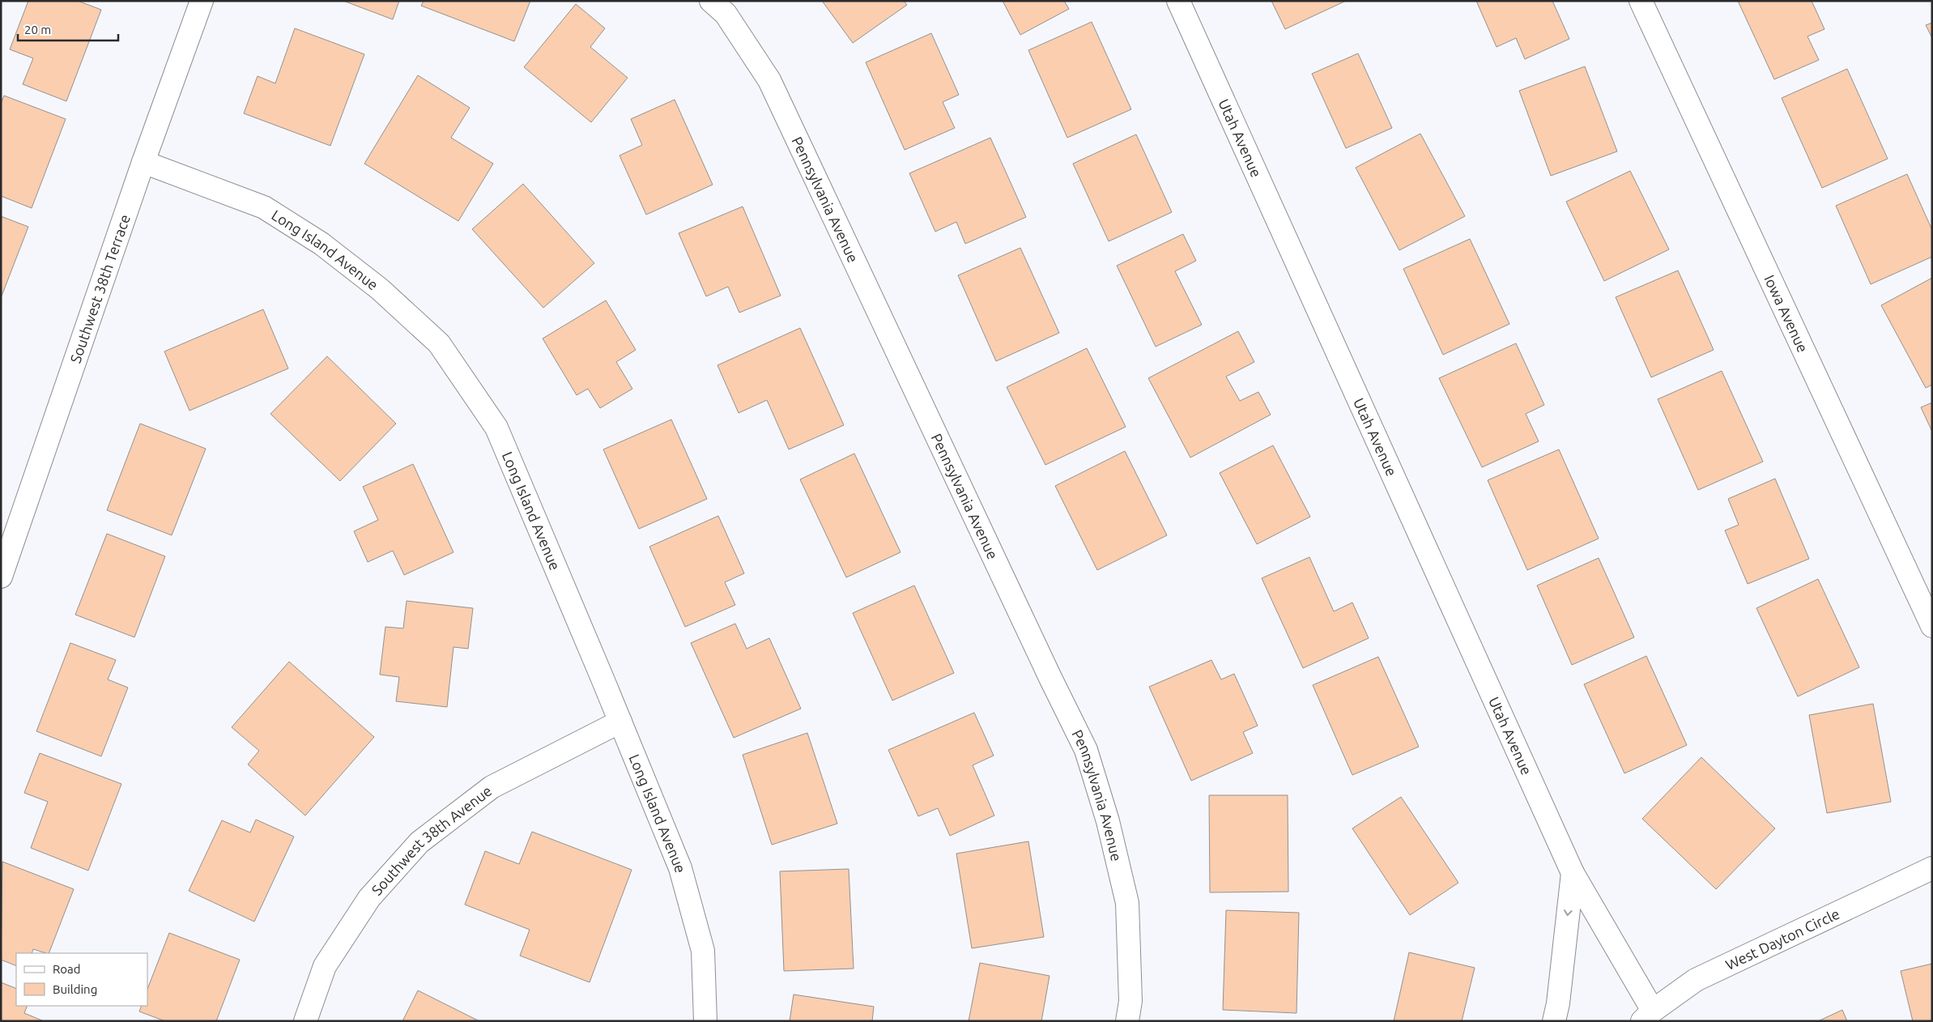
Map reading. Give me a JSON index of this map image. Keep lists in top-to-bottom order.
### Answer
{
  "streets": {
    "street": [
      "Utah Avenue",
      "Pennsylvania Avenue",
      "Long Island Avenue",
      "Southwest 38th Terrace",
      "Iowa Avenue",
      "Southwest 38th Avenue",
      "West Dayton Circle"
    ]
  },
  "crossings": [
    ["Utah Avenue", "West Dayton Circle"],
    ["Long Island Avenue", "Southwest 38th Terrace"],
    ["Long Island Avenue", "Southwest 38th Avenue"]
  ],
  "legend": ["Road", "Building"],
  "scale_bar": "20 m"
}
